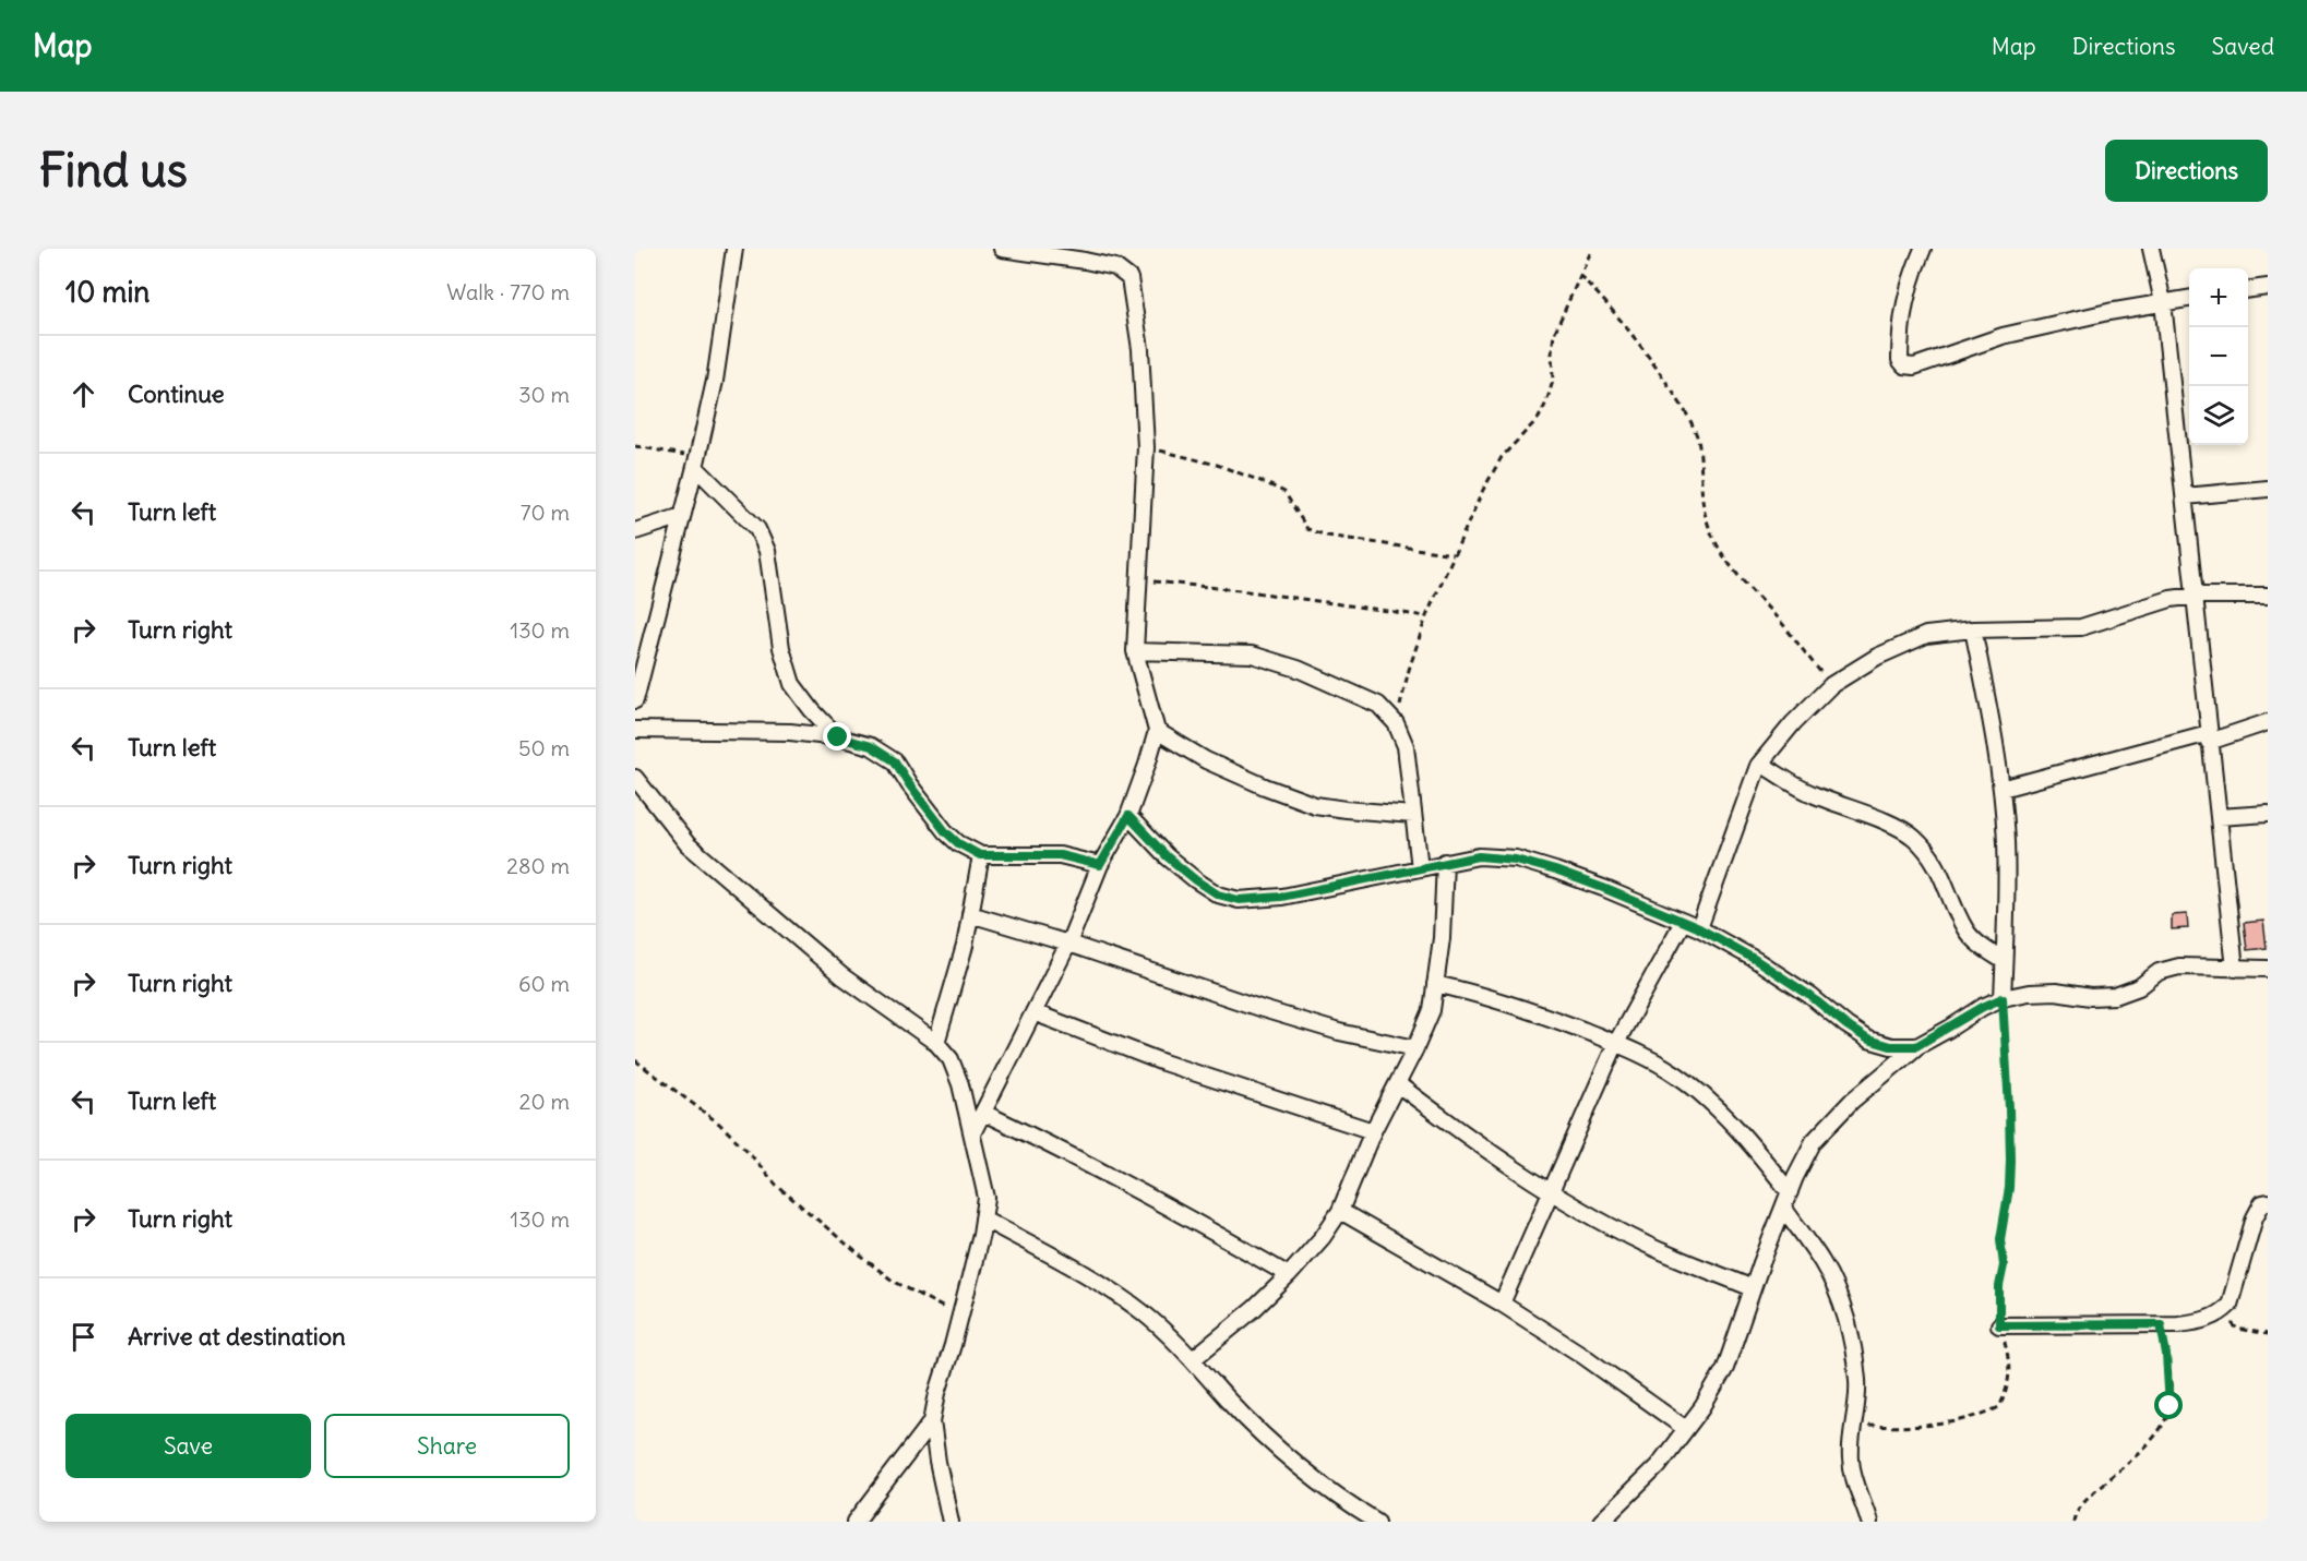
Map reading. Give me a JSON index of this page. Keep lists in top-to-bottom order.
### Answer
{
  "page": {
    "header": "Map",
    "nav": ["Map", "Directions", "Saved"],
    "buttons": [
      "Directions",
      ["Save", "Share"]
    ],
    "title": "Find us",
    "heading": ["10 min", "Walk · 770 m"],
    "map_buttons": ["+", "−"],
    "list": [
      ["Continue", "30 m"],
      ["Turn left", "70 m"],
      ["Turn right", "130 m"],
      ["Turn left", "50 m"],
      ["Turn right", "280 m"],
      ["Turn right", "60 m"],
      ["Turn left", "20 m"],
      ["Turn right", "130 m"],
      "Arrive at destination"
    ]
  }
}
